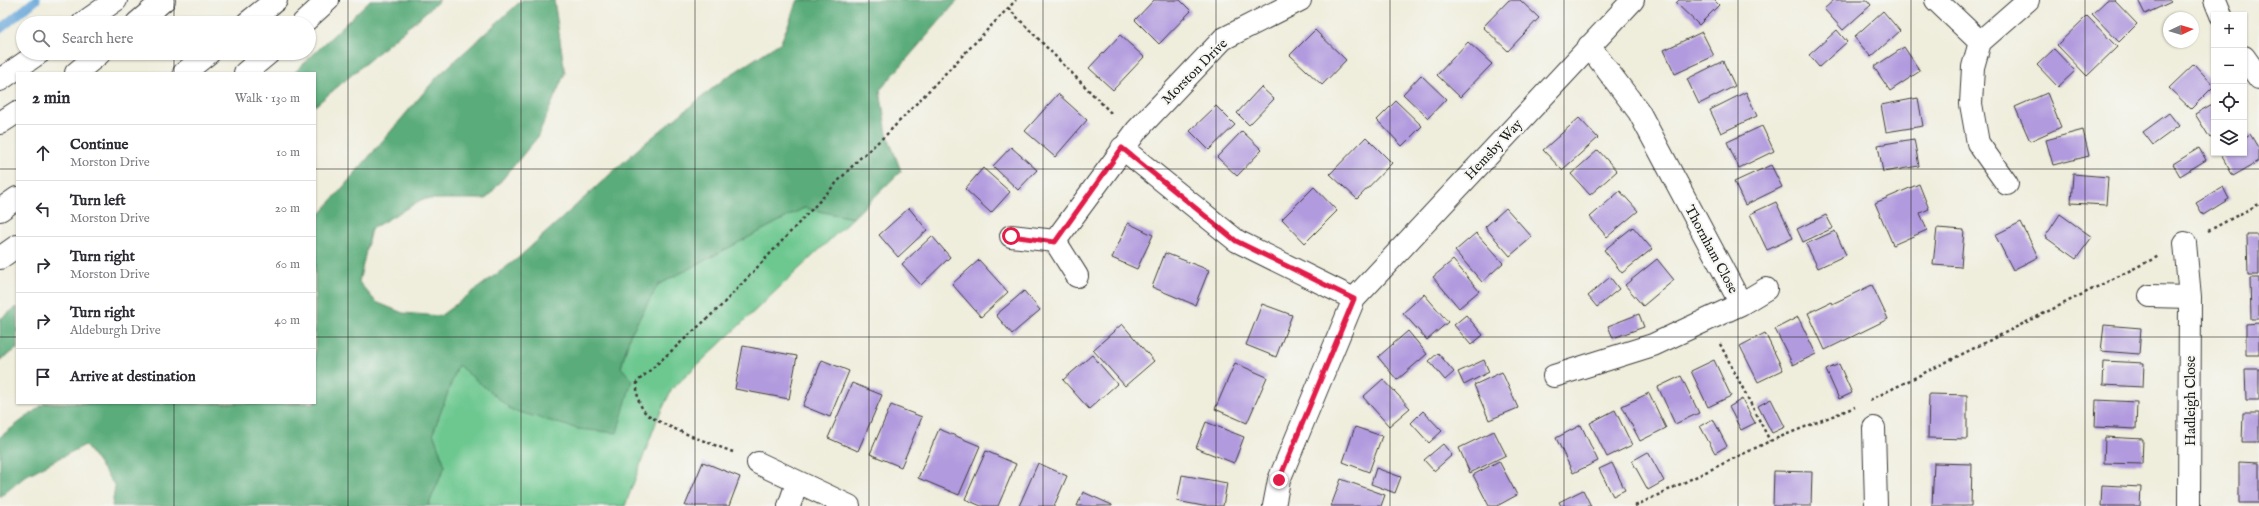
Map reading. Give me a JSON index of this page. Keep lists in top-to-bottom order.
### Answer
{
  "streets": {
    "main road": [
      "Morston Drive",
      "Hemsby Way",
      "Thornham Close",
      "Hadleigh Close"
    ]
  },
  "crossings": [
    ["Hemsby Way", "Thornham Close"]
  ],
  "north": "right",
  "page": {
    "map_buttons": ["+", "−"],
    "search": "Search here",
    "heading": ["2 min", "Walk · 130 m"],
    "list": [
      ["Continue", "Morston Drive", "10 m"],
      ["Turn left", "Morston Drive", "20 m"],
      ["Turn right", "Morston Drive", "60 m"],
      ["Turn right", "Aldeburgh Drive", "40 m"],
      "Arrive at destination"
    ]
  }
}
